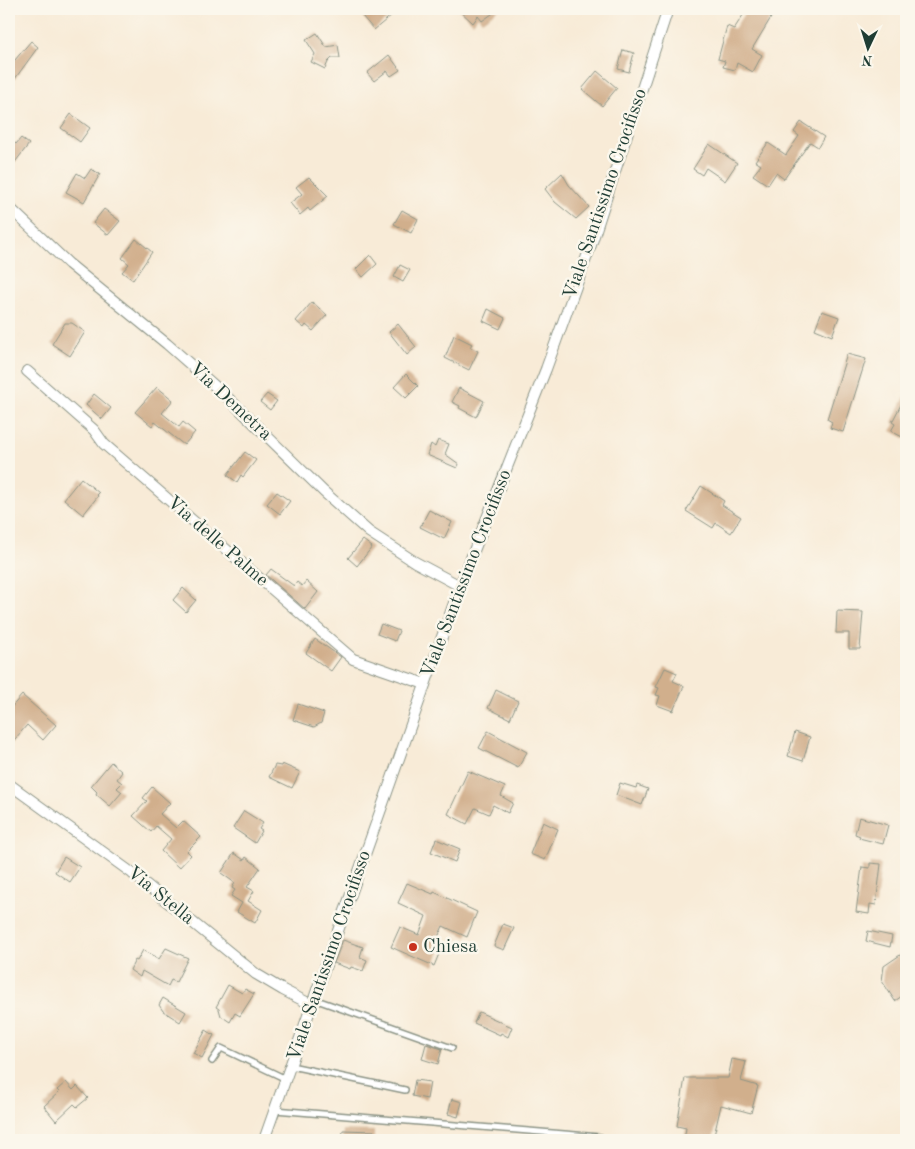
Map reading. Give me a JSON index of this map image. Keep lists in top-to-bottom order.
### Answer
{
  "streets": {
    "street": [
      "Viale Santissimo Crocifisso",
      "Via Demetra",
      "Via delle Palme",
      "Via Stella"
    ]
  },
  "crossings": [
    ["Viale Santissimo Crocifisso", "Via Demetra"],
    ["Viale Santissimo Crocifisso", "Via delle Palme"],
    ["Viale Santissimo Crocifisso", "Via Stella"]
  ],
  "places": ["Chiesa"],
  "north": "bottom"
}
